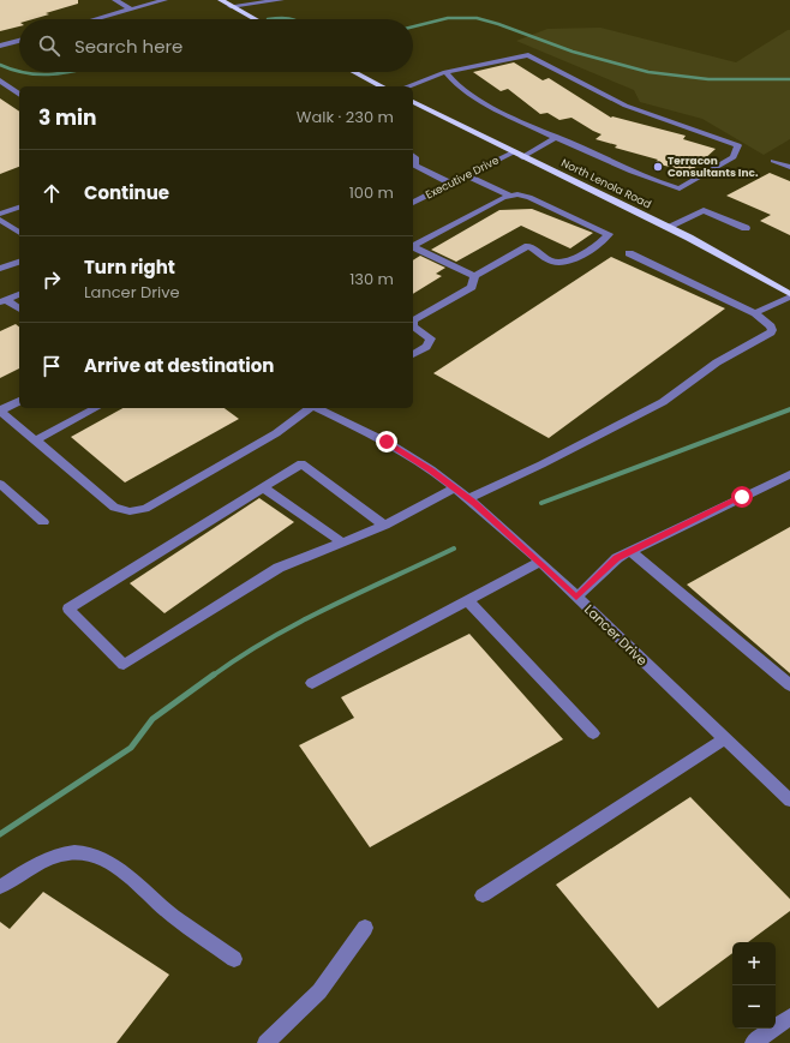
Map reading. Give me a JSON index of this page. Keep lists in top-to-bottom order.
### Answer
{
  "streets": {
    "main road": ["North Lenola Road"],
    "street": ["Executive Drive", "Lancer Drive"]
  },
  "crossings": [
    ["Executive Drive", "North Lenola Road"]
  ],
  "places": ["Terracon Consultants Inc."],
  "page": {
    "search": "Search here",
    "heading": ["3 min", "Walk · 230 m"],
    "list": [
      ["Continue", "100 m"],
      ["Turn right", "Lancer Drive", "130 m"],
      "Arrive at destination"
    ],
    "map_buttons": ["+", "−"]
  }
}
